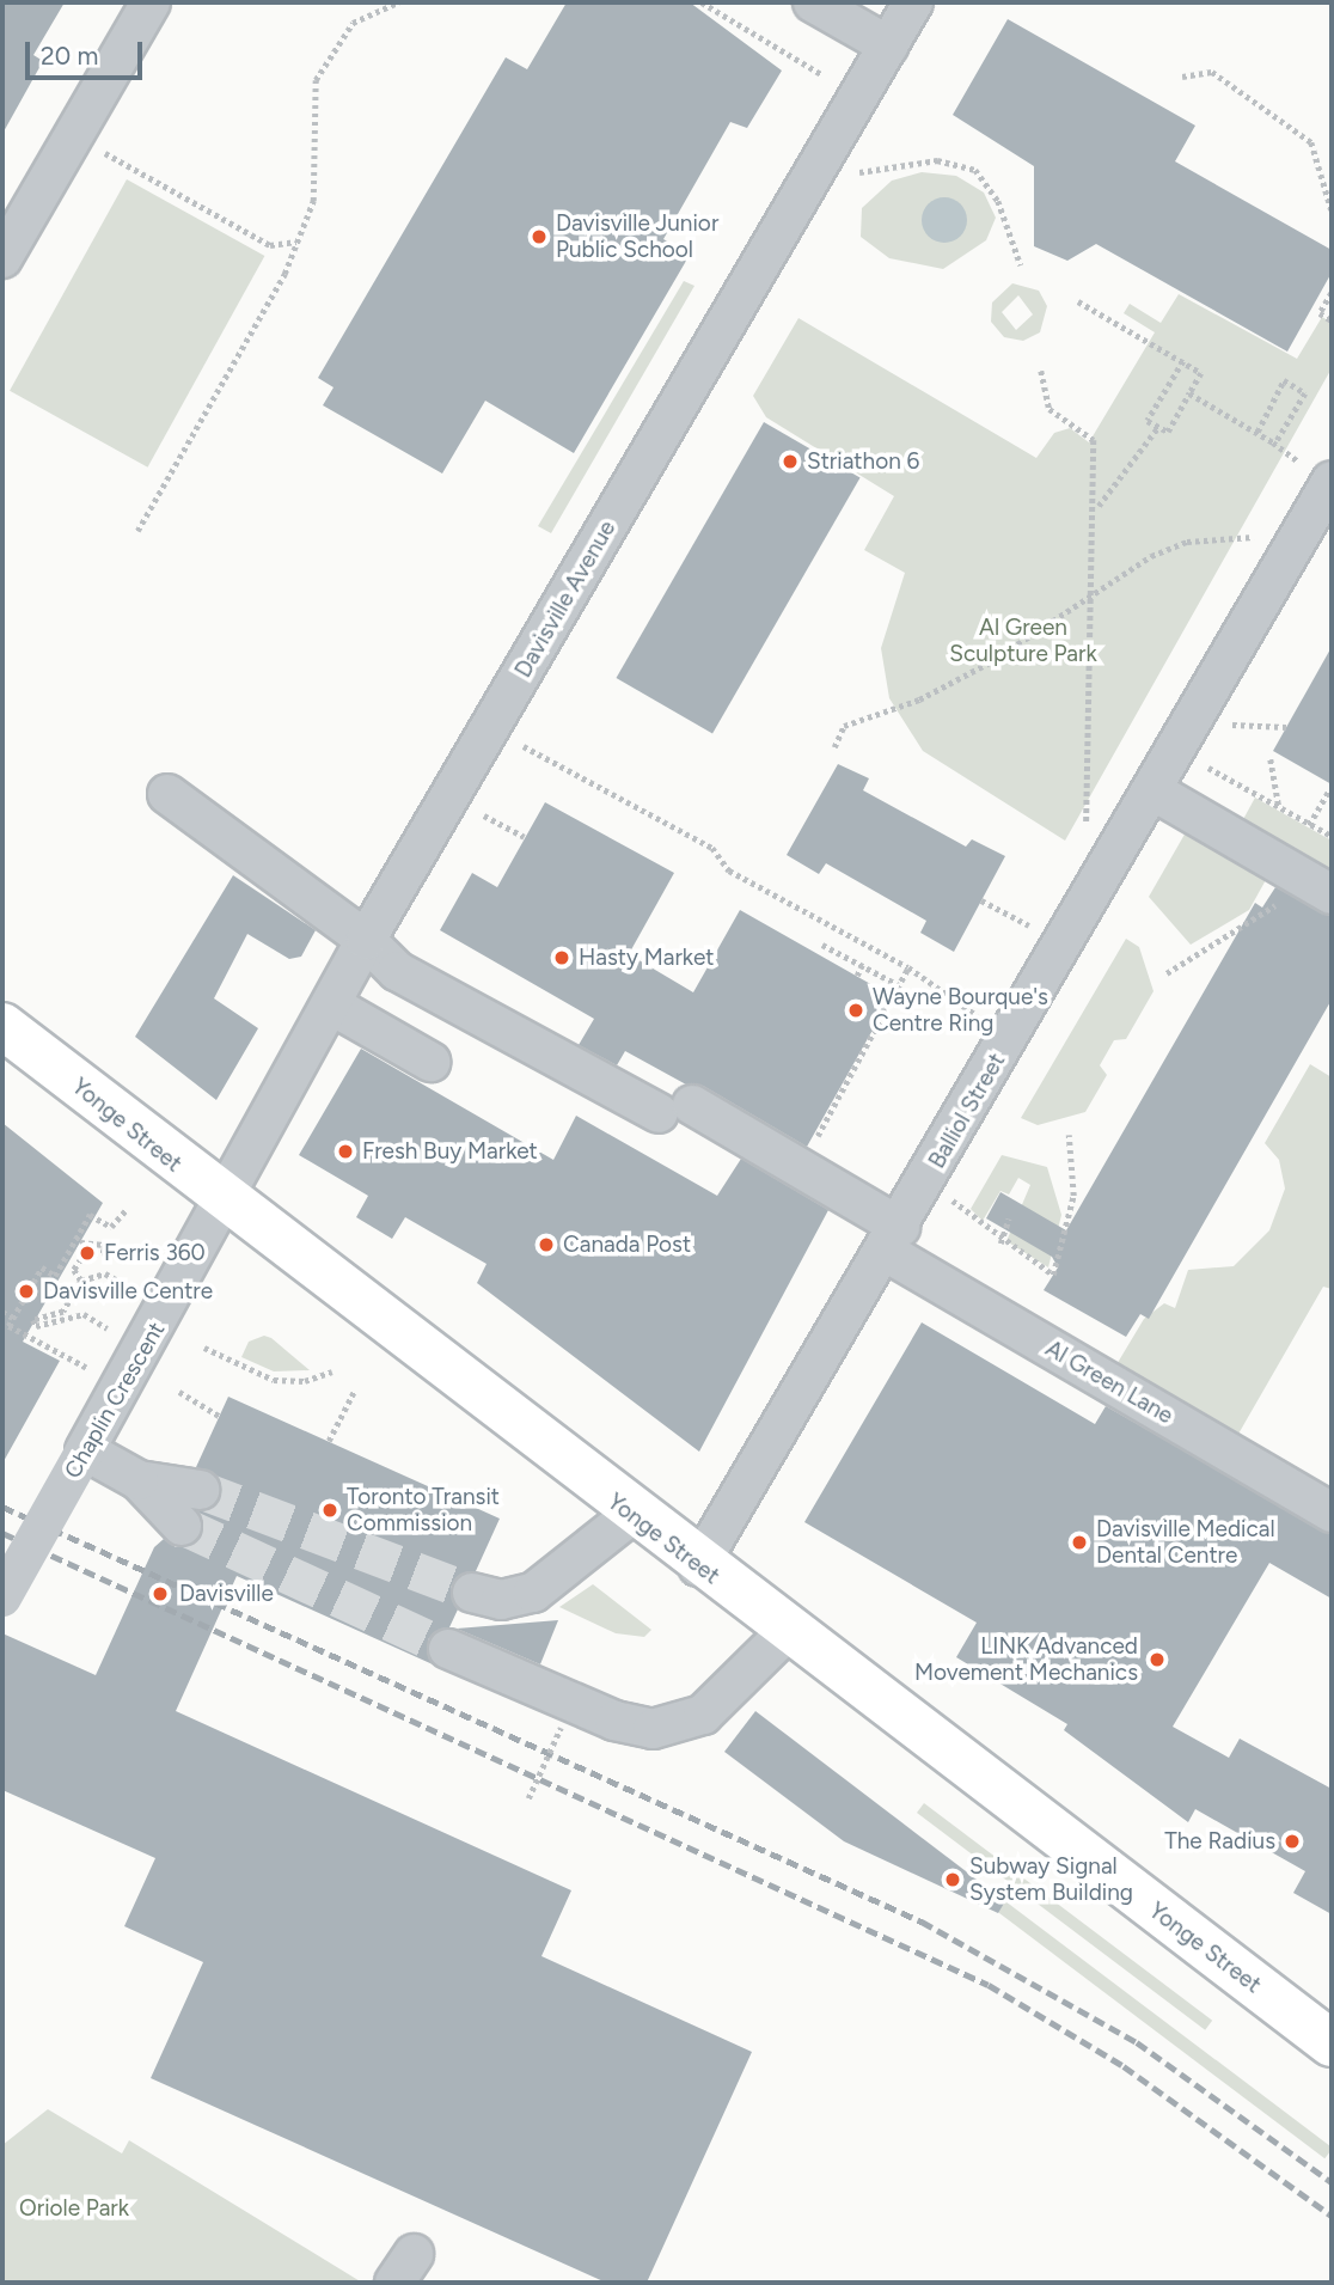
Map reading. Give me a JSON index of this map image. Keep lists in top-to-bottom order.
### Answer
{
  "streets": {
    "main road": ["Yonge Street"],
    "street": [
      "Davisville Avenue",
      "Balliol Street",
      "Al Green Lane",
      "Chaplin Crescent"
    ]
  },
  "crossings": [
    ["Davisville Avenue", "Yonge Street"],
    ["Davisville Avenue", "Chaplin Crescent"],
    ["Balliol Street", "Yonge Street"],
    ["Balliol Street", "Al Green Lane"],
    ["Yonge Street", "Chaplin Crescent"]
  ],
  "parks": ["Al Green Sculpture Park", "Oriole Park"],
  "places": [
    "Davisville Junior Public School",
    "Striathon 6",
    "Hasty Market",
    "Wayne Bourque's Centre Ring",
    "Fresh Buy Market",
    "Canada Post",
    "Ferris 360",
    "Davisville Centre",
    "Toronto Transit Commission",
    "Davisville Medical Dental Centre",
    "Davisville",
    "LINK Advanced Movement Mechanics",
    "The Radius",
    "Subway Signal System Building"
  ],
  "scale_bar": "20 m"
}
